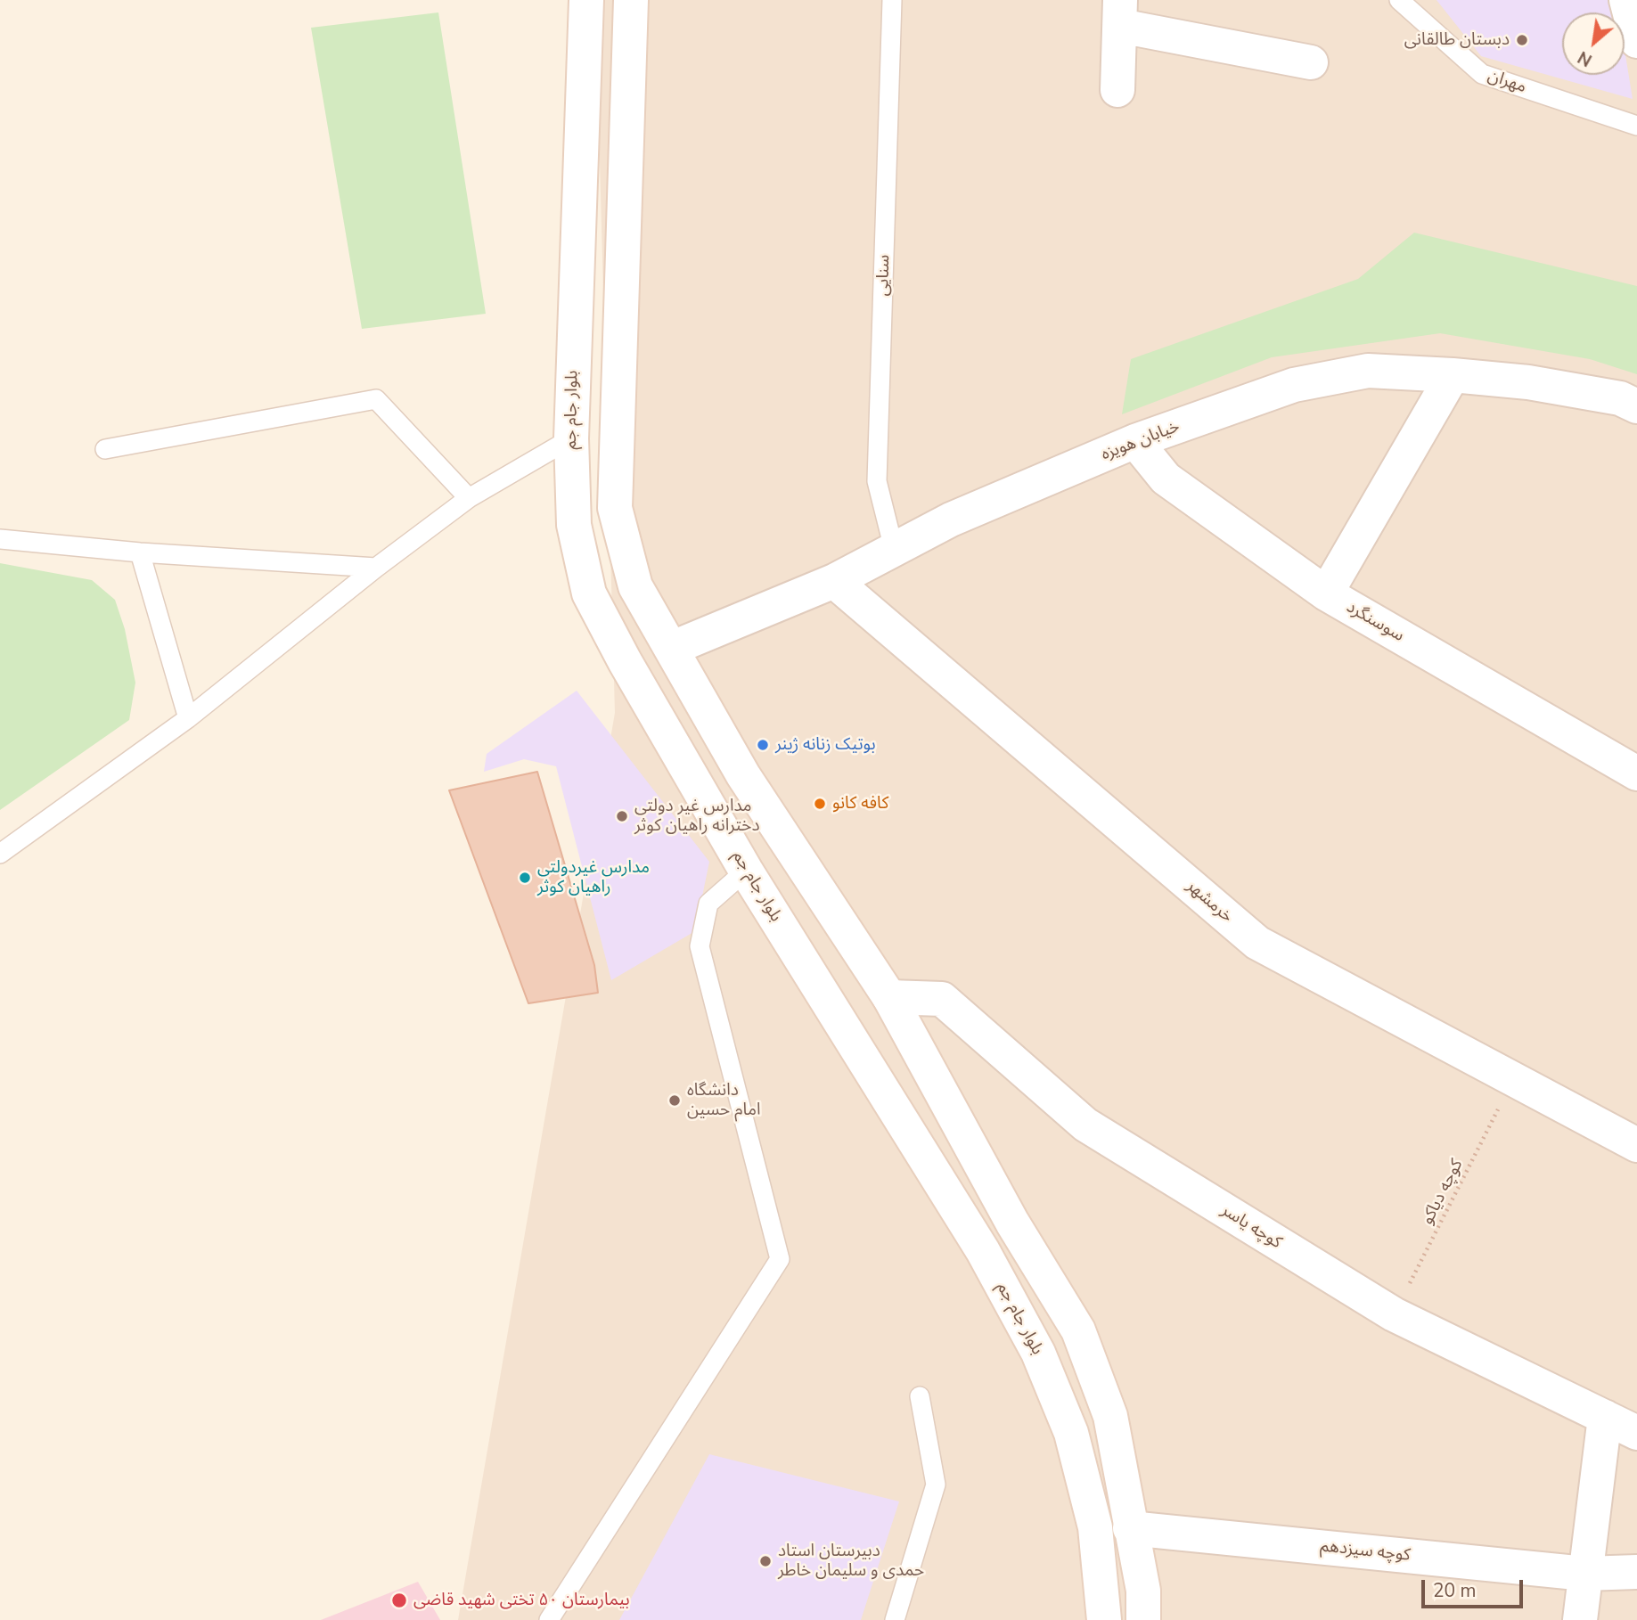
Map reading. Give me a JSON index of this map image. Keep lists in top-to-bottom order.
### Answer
{
  "streets": {
    "street": [
      "بلوار جام جم",
      "خیابان هویزه",
      "سوسنگرد",
      "خرمشهر",
      "کوچه یاسر",
      "کوچه سیزدهم"
    ],
    "lane": ["مهران", "سنایی"],
    "path": ["کوچه دیاکو"]
  },
  "crossings": [
    ["سنایی", "خیابان هویزه"],
    ["خیابان هویزه", "سوسنگرد"],
    ["خیابان هویزه", "خرمشهر"],
    ["خرمشهر", "کوچه دیاکو"],
    ["کوچه دیاکو", "کوچه یاسر"]
  ],
  "places": [
    "دبستان طالقانی",
    "بوتیک زنانه ژینر",
    "کافه کانو",
    "مدارس غیر دولتی دخترانه راهیان کوثر",
    "مدارس غیردولتی راهیان کوثر",
    "دانشگاه امام حسین",
    "دبیرستان استاد حمدی و سلیمان خاطر",
    "بیمارستان ۵۰ تختی شهید قاضی"
  ],
  "scale_bar": "20 m",
  "north": "bottom left"
}
